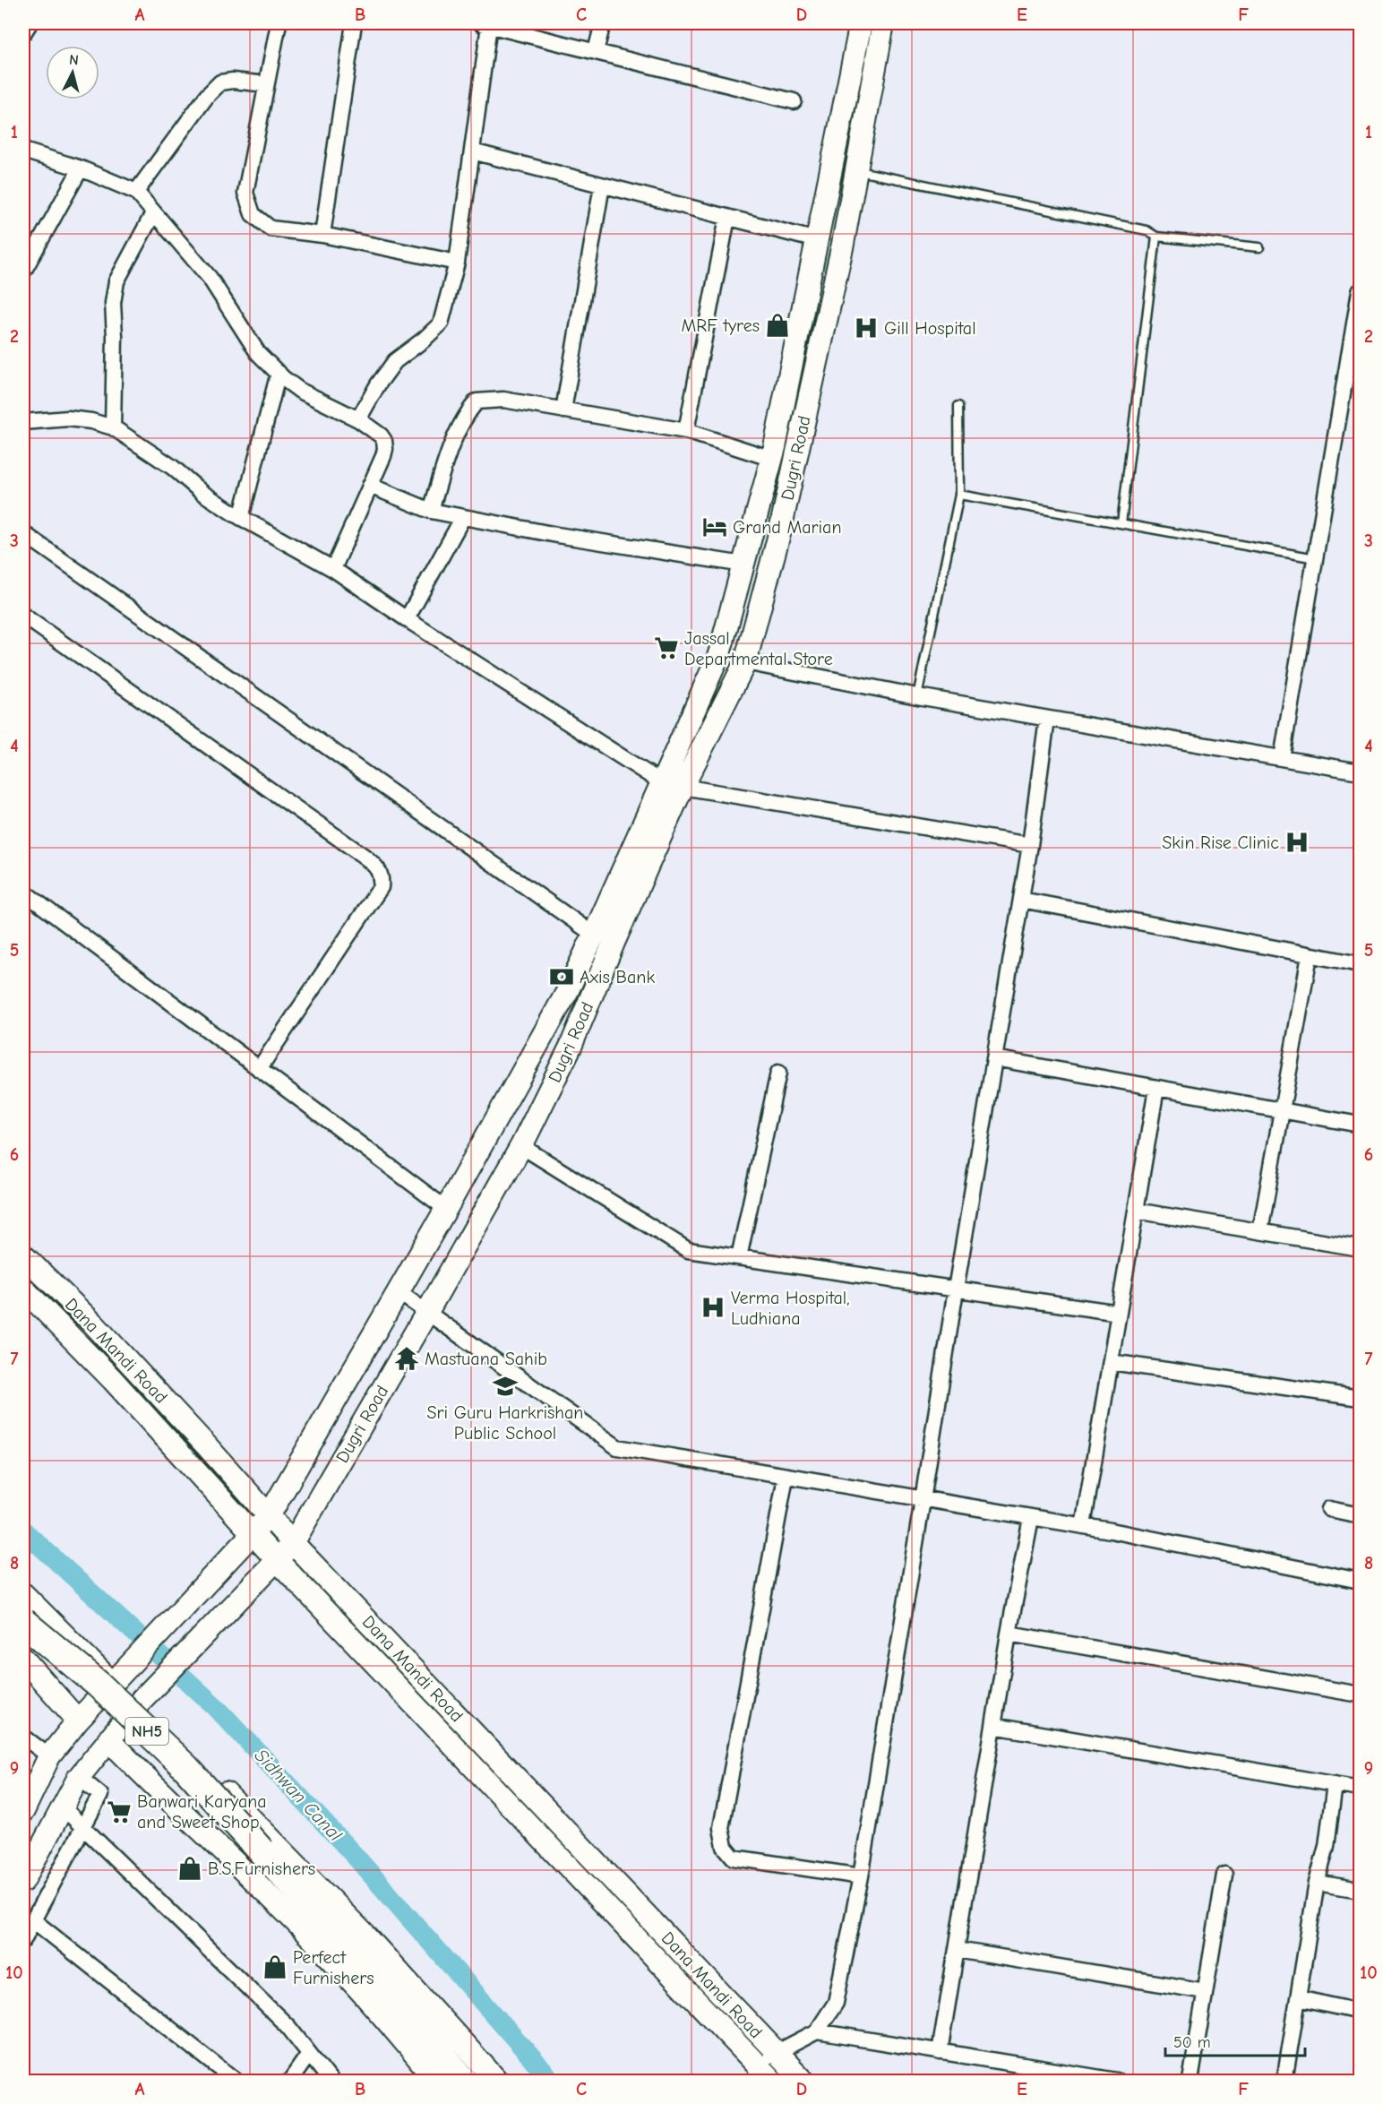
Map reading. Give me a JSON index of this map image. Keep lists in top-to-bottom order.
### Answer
{
  "streets": {
    "highway": ["NH5"],
    "street": ["Dugri Road", "Dana Mandi Road"]
  },
  "crossings": [
    ["Dugri Road", "Dana Mandi Road"]
  ],
  "water": ["Sidhwan Canal"],
  "places": {
    "shop": ["MRF tyres", "B.S.Furnishers", "Perfect Furnishers"],
    "hospital": ["Gill Hospital", "Skin Rise Clinic", "Verma Hospital, Ludhiana"],
    "hotel": ["Grand Marian"],
    "supermarket": ["Jassal Departmental Store", "Banwari Karyana and Sweet Shop"],
    "bank": ["Axis Bank"],
    "temple": ["Mastuana Sahib"],
    "school or university": ["Sri Guru Harkrishan Public School"]
  },
  "scale_bar": "50 m",
  "north": "top",
  "grid": {
    "columns": [
      "A",
      "B",
      "C",
      "D",
      "E",
      "F"
    ],
    "rows": [
      "1",
      "2",
      "3",
      "4",
      "5",
      "6",
      "7",
      "8",
      "9",
      "10"
    ]
  }
}
